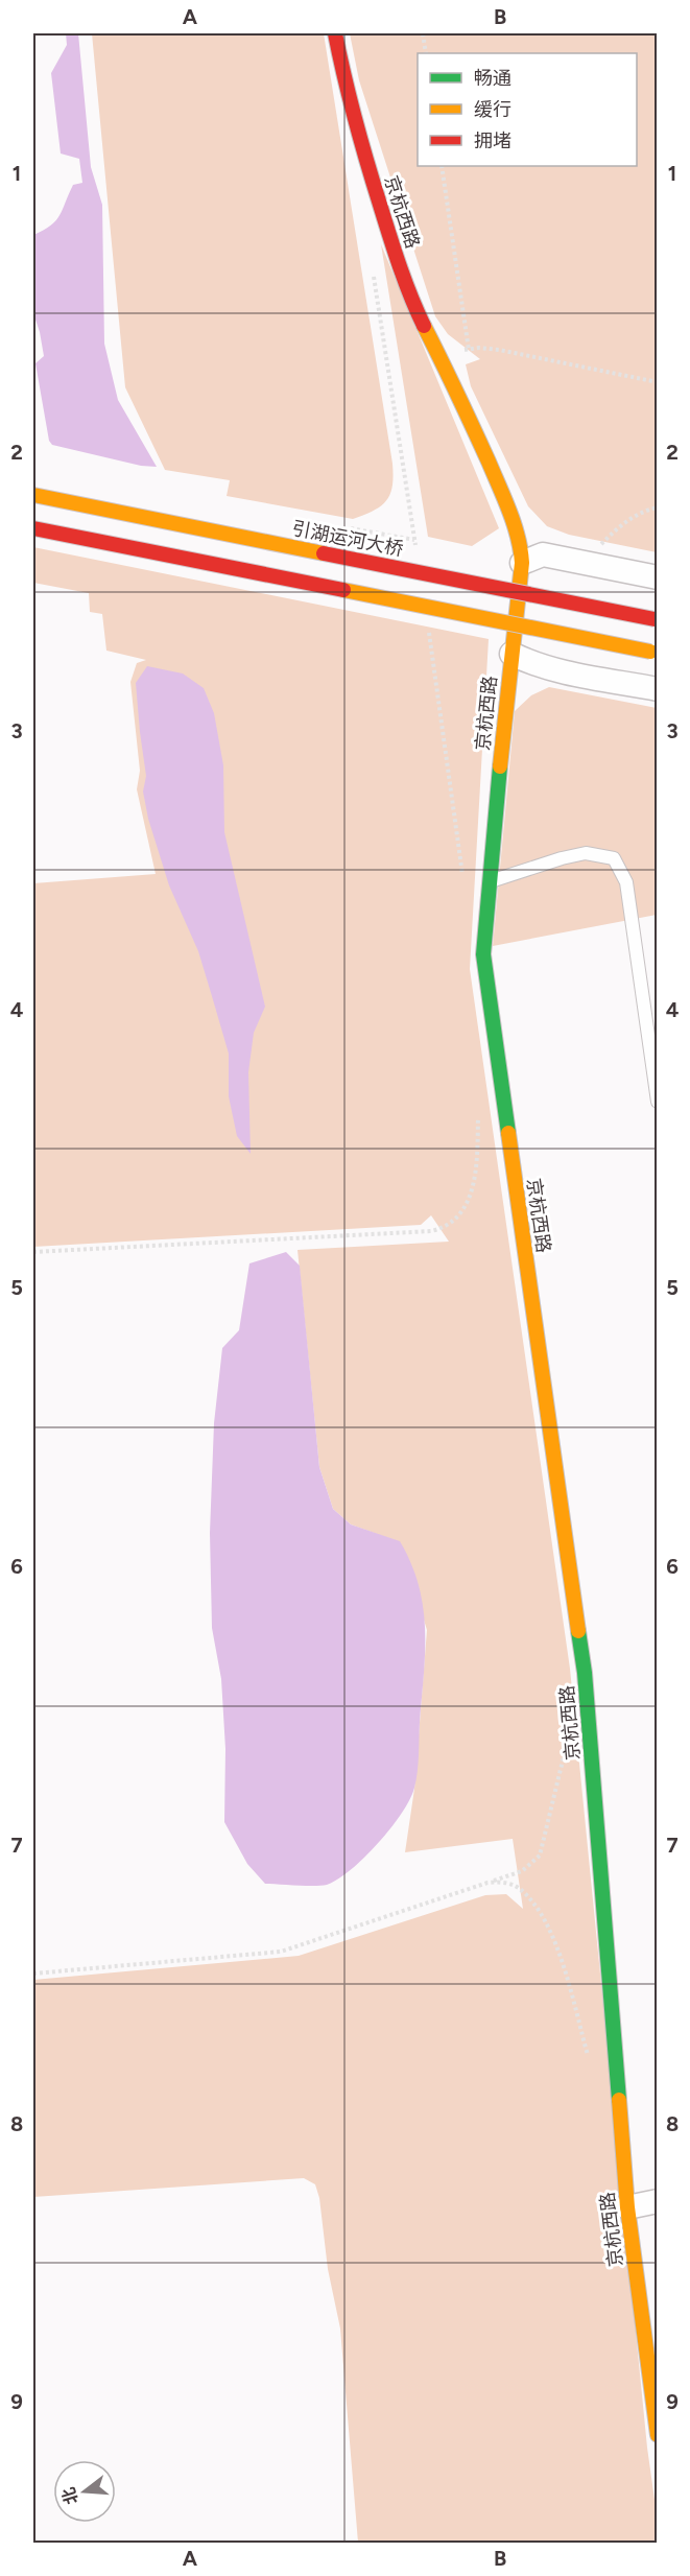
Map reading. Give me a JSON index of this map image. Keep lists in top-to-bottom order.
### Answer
{
  "streets": {
    "main road": ["京杭西路", "引湖运河大桥"]
  },
  "legend": ["畅通", "缓行", "拥堵"],
  "north": "left",
  "grid": {
    "columns": ["A", "B"],
    "rows": [
      "1",
      "2",
      "3",
      "4",
      "5",
      "6",
      "7",
      "8",
      "9"
    ]
  }
}
